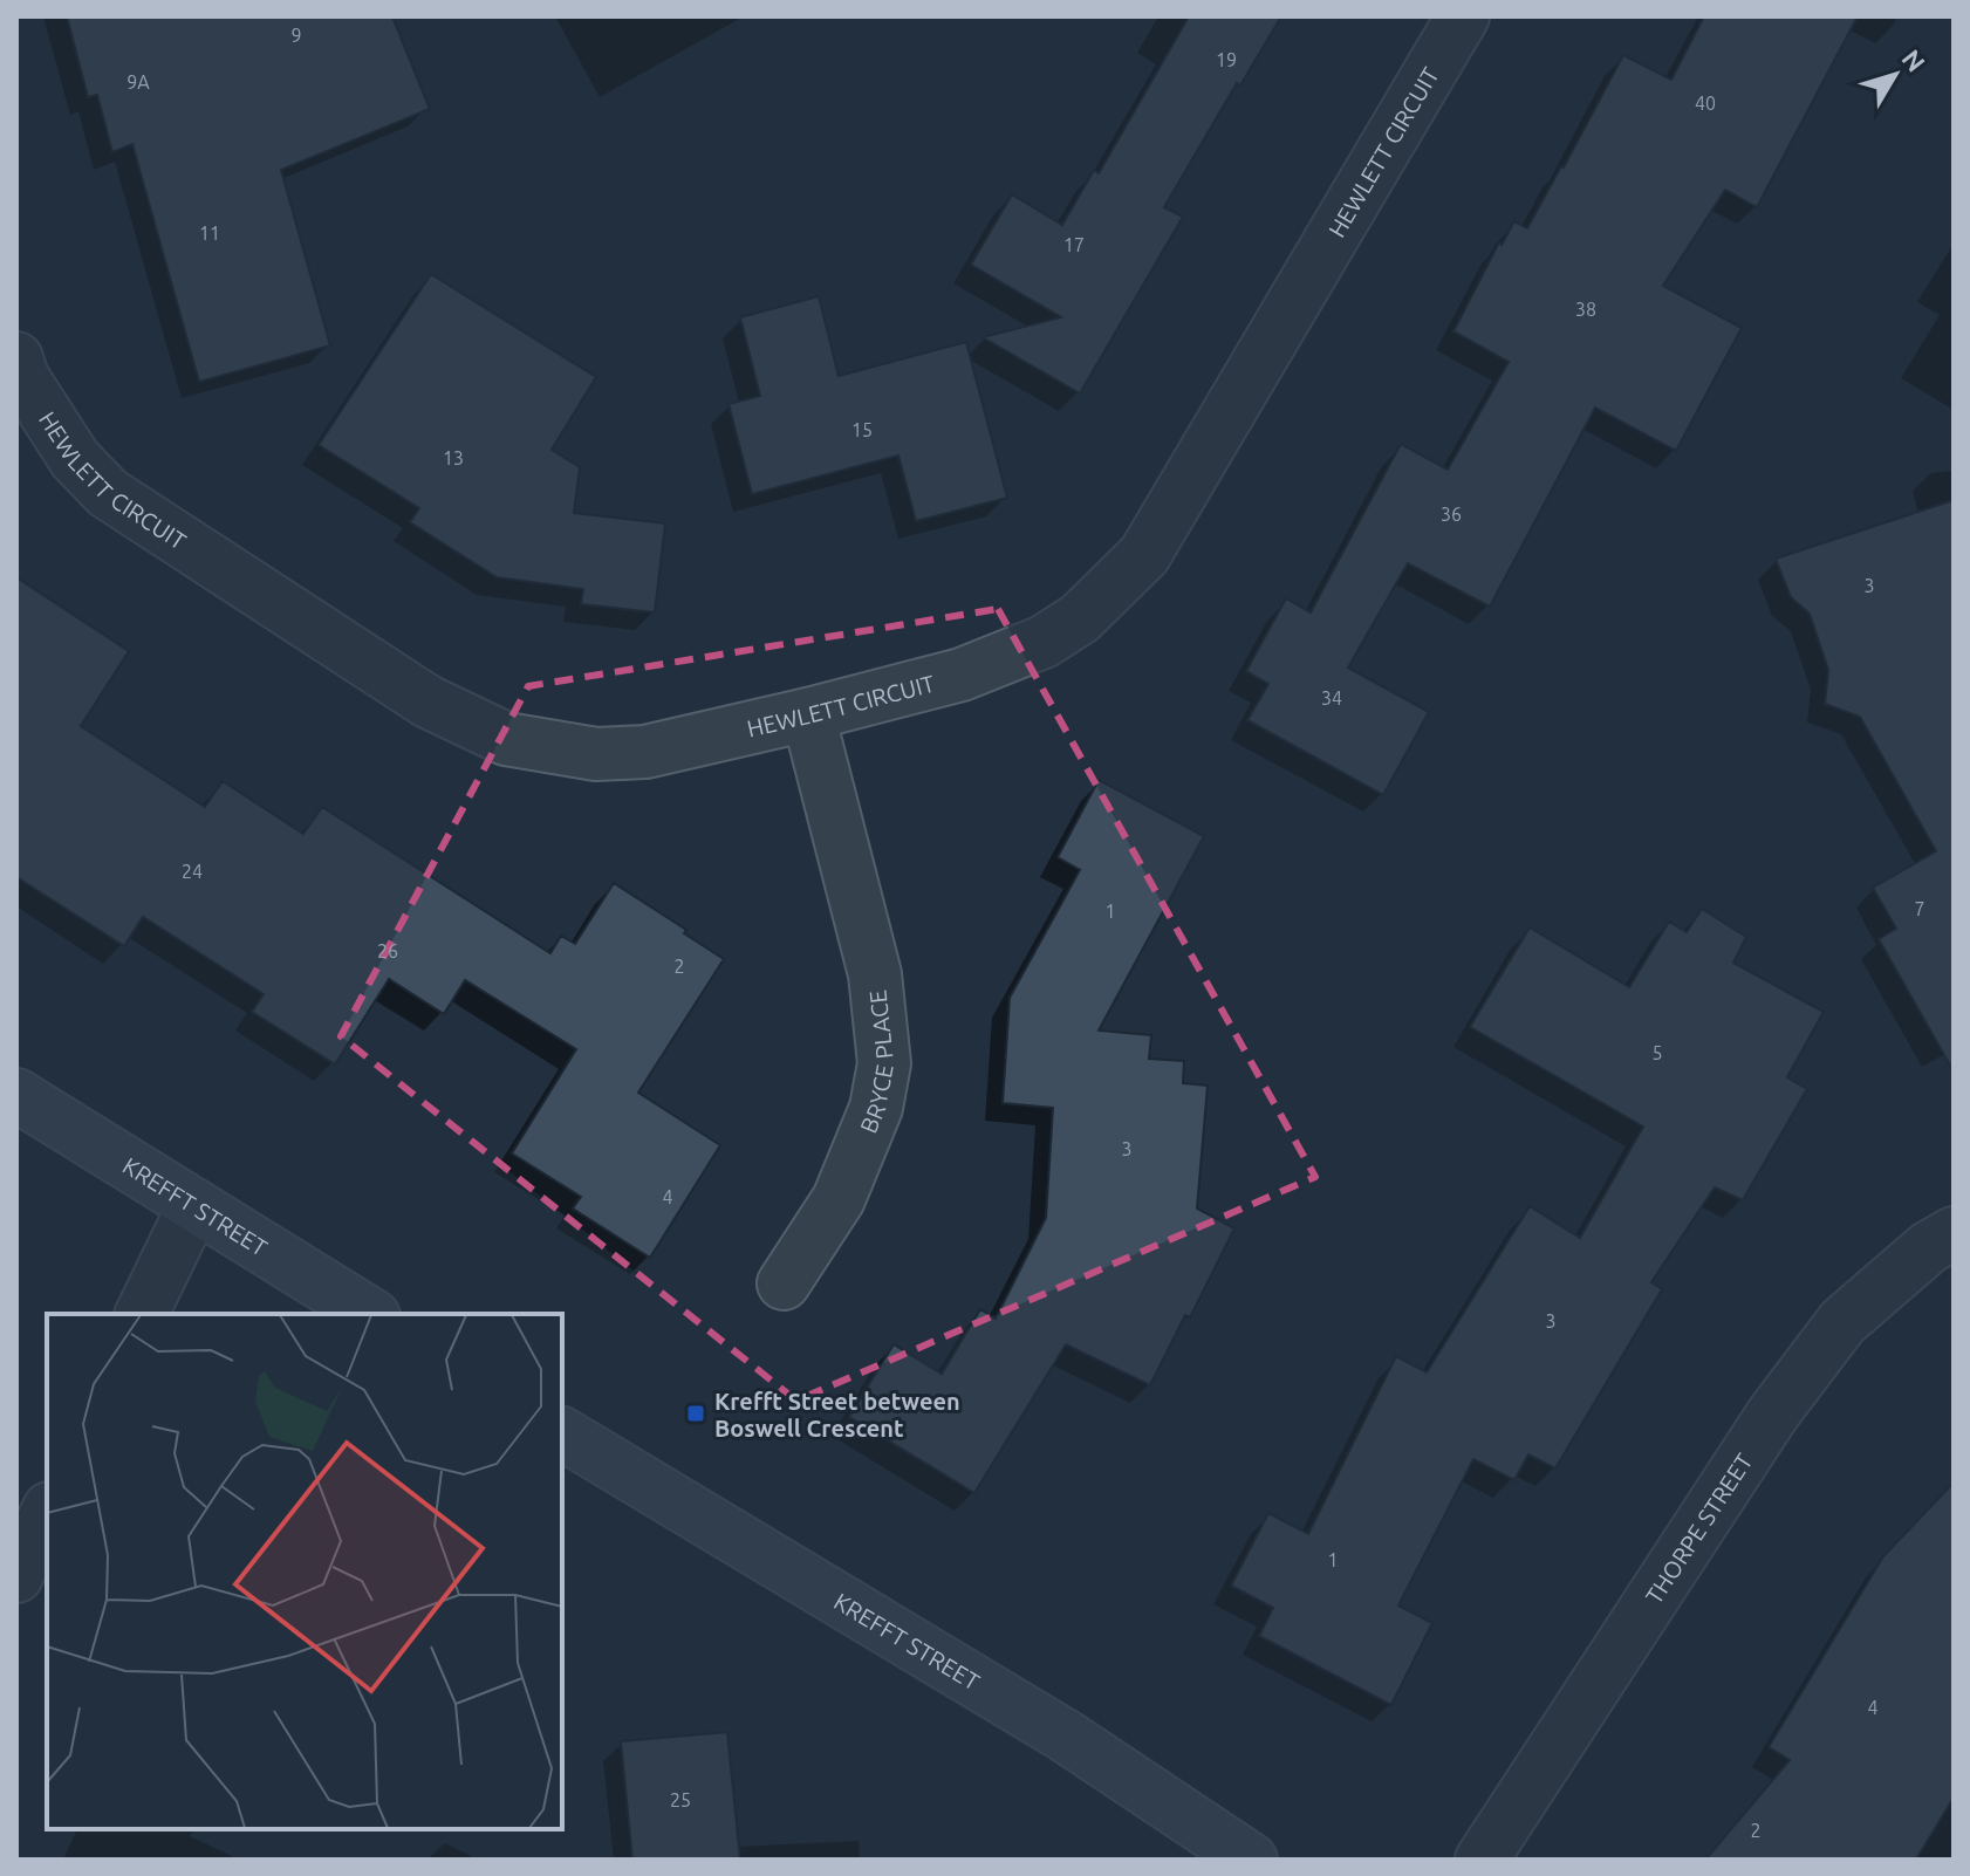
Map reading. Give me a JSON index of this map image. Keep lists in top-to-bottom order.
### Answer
{
  "streets": {
    "street": [
      "HEWLETT CIRCUIT",
      "BRYCE PLACE",
      "KREFFT STREET",
      "THORPE STREET"
    ]
  },
  "crossings": [
    ["HEWLETT CIRCUIT", "BRYCE PLACE"]
  ],
  "places": {
    "transit": ["Krefft Street between Boswell Crescent"]
  },
  "house_numbers": [
    "9",
    "19",
    "9A",
    "40",
    "11",
    "17",
    "38",
    "15",
    "13",
    "36",
    "3",
    "34",
    "24",
    "7",
    "1",
    "26",
    "2",
    "5",
    "3",
    "4",
    "3",
    "1",
    "4",
    "25",
    "2"
  ],
  "north": "top right"
}
